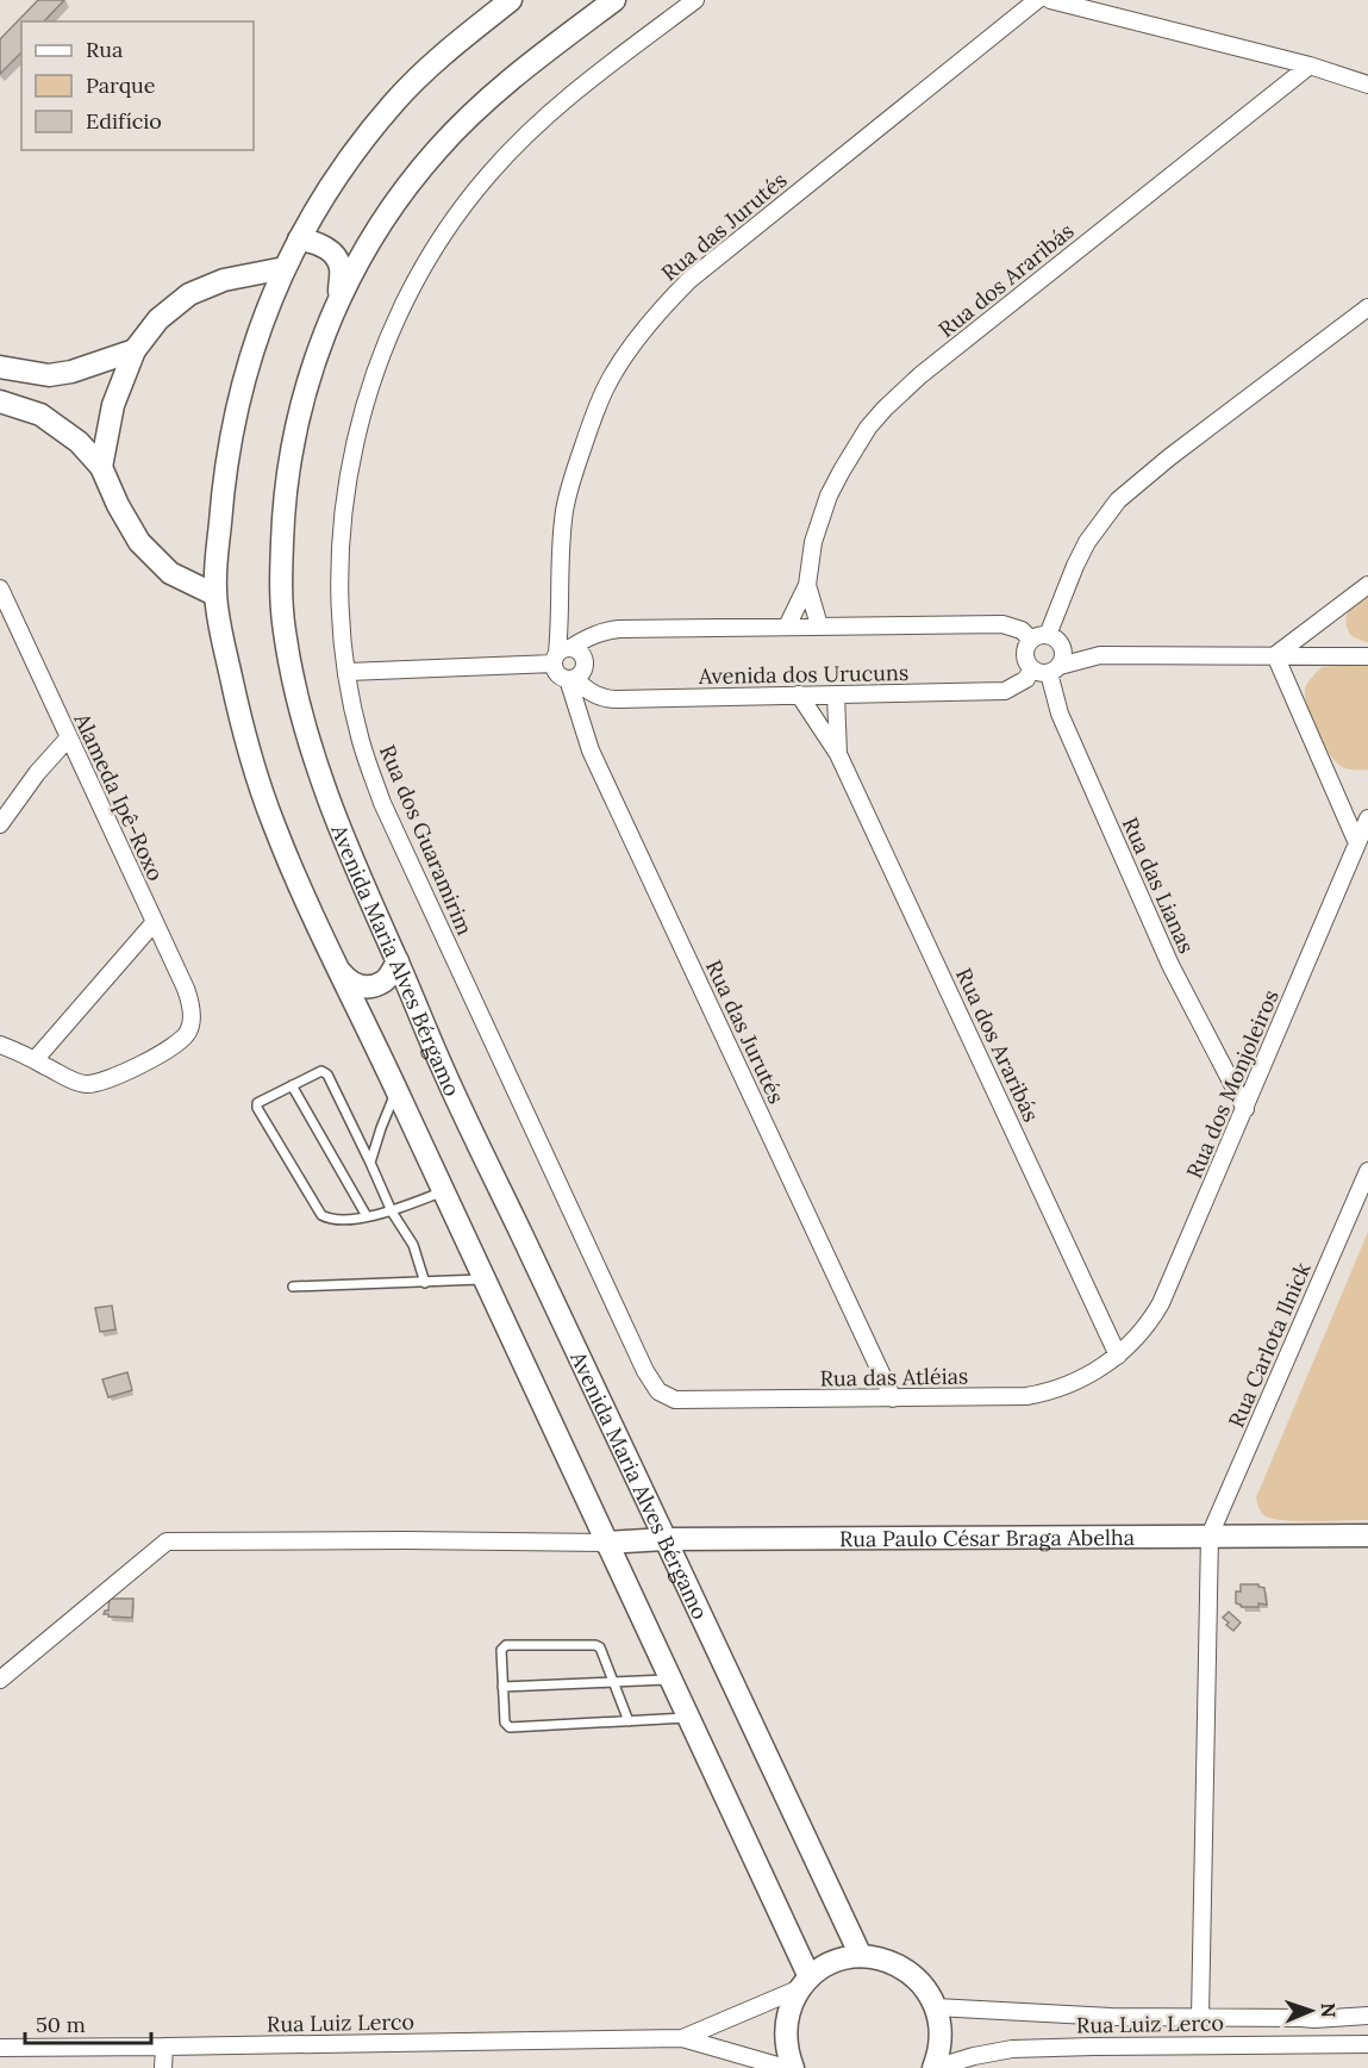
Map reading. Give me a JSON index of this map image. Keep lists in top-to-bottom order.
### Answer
{
  "streets": {
    "street": [
      "Rua das Jurutés",
      "Rua dos Araribás",
      "Avenida dos Urucuns",
      "Alameda Ipê-Roxo",
      "Rua dos Guaramirim",
      "Rua das Lianas",
      "Avenida Maria Alves Bérgamo",
      "Rua dos Monjoleiros",
      "Rua Carlota Ilnick",
      "Rua das Atléias",
      "Rua Paulo César Braga Abelha",
      "Rua Luiz Lerco"
    ]
  },
  "crossings": [
    ["Rua das Jurutés", "Avenida dos Urucuns"],
    ["Rua das Jurutés", "Rua das Atléias"],
    ["Rua dos Araribás", "Avenida dos Urucuns"],
    ["Rua dos Araribás", "Rua dos Monjoleiros"],
    ["Rua dos Araribás", "Rua das Atléias"],
    ["Avenida dos Urucuns", "Rua das Lianas"],
    ["Rua dos Guaramirim", "Rua das Atléias"],
    ["Rua das Lianas", "Rua dos Monjoleiros"],
    ["Avenida Maria Alves Bérgamo", "Rua Paulo César Braga Abelha"],
    ["Rua dos Monjoleiros", "Rua das Atléias"],
    ["Rua Carlota Ilnick", "Rua Paulo César Braga Abelha"]
  ],
  "legend": ["Rua", "Parque", "Edifício"],
  "scale_bar": "50 m",
  "north": "right"
}
